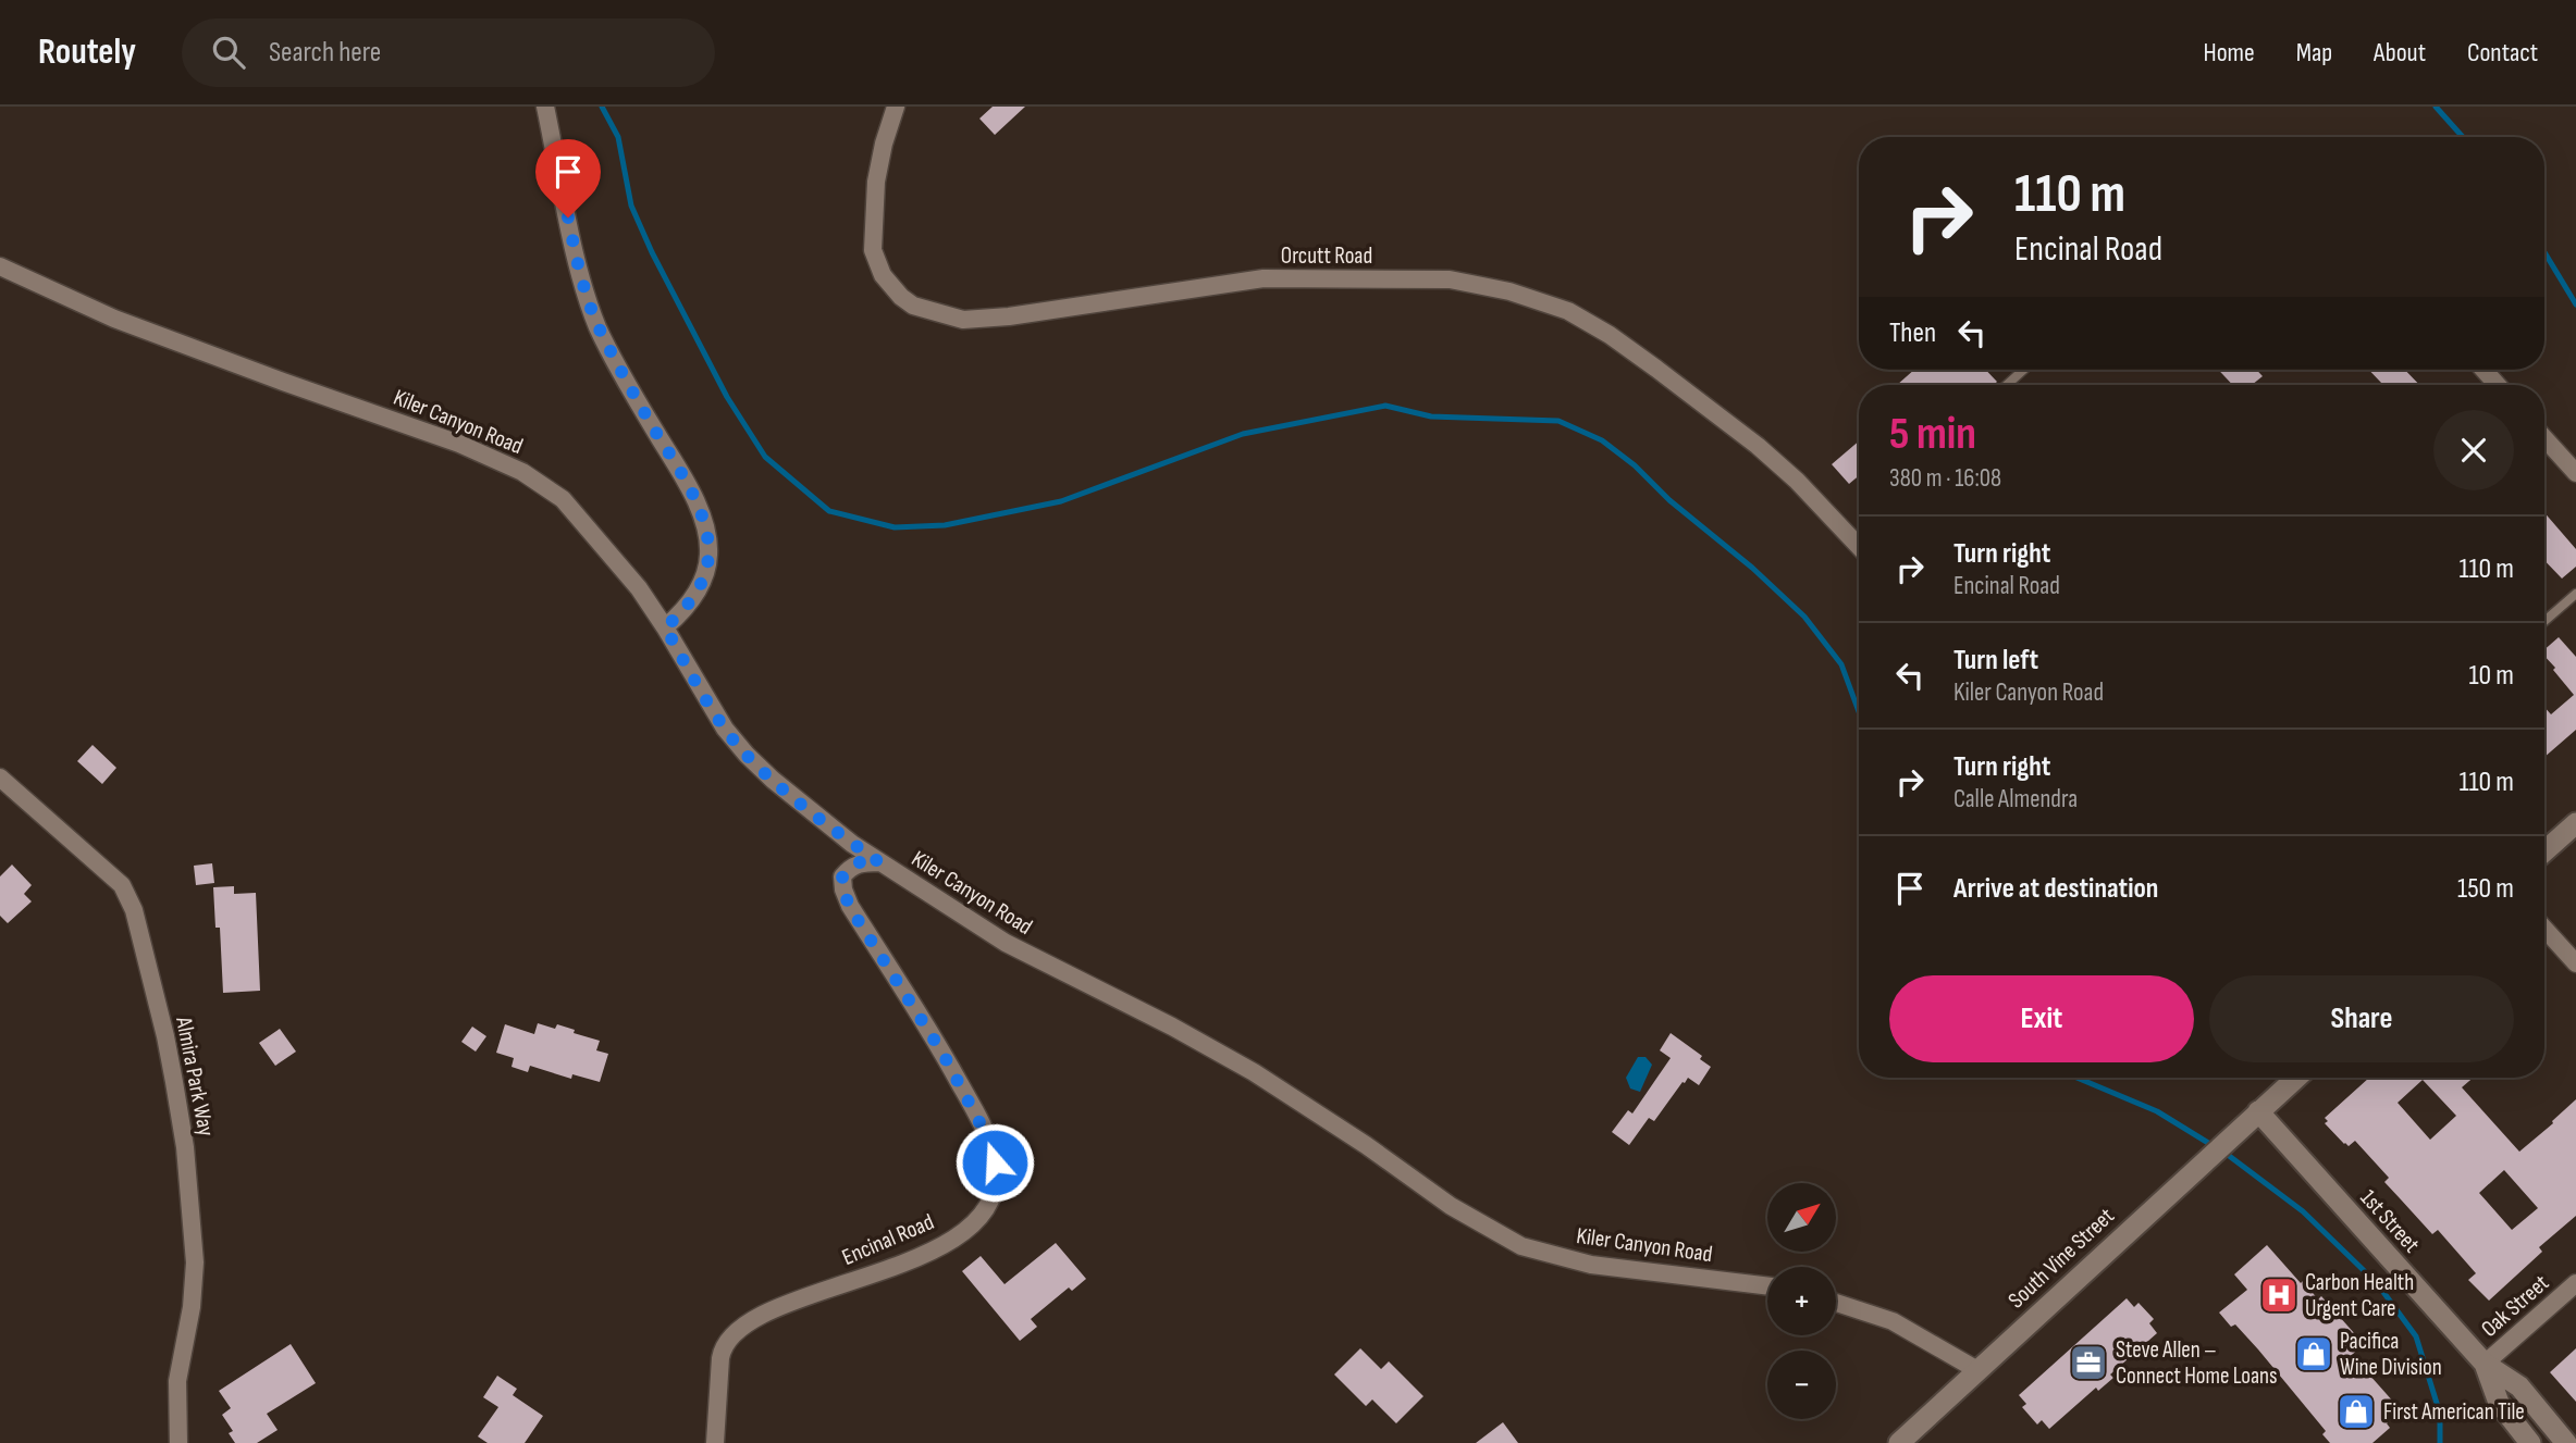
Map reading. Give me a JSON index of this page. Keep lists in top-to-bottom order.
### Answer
{
  "streets": {
    "street": [
      "Orcutt Road",
      "Kiler Canyon Road",
      "Almira Park Way",
      "1st Street",
      "Encinal Road",
      "South Vine Street",
      "Oak Street"
    ]
  },
  "crossings": [
    ["Kiler Canyon Road", "Encinal Road"],
    ["1st Street", "South Vine Street"],
    ["1st Street", "Oak Street"]
  ],
  "places": {
    "hospital": ["Carbon Health Urgent Care"],
    "shop": ["Pacifica Wine Division", "First American Tile"],
    "office": ["Steve Allen – Connect Home Loans"]
  },
  "north": "top right",
  "page": {
    "header": "Routely",
    "search": "Search here",
    "nav": [
      "Home",
      "Map",
      "About",
      "Contact"
    ],
    "turn": ["110 m", "Encinal Road"],
    "then": "Then",
    "heading": ["5 min", "380 m · 16:08"],
    "list": [
      {
        "name": "Turn right",
        "note": "Encinal Road",
        "value": "110 m"
      },
      {
        "name": "Turn left",
        "note": "Kiler Canyon Road",
        "value": "10 m"
      },
      {
        "name": "Turn right",
        "note": "Calle Almendra",
        "value": "110 m"
      },
      {
        "name": "Arrive at destination",
        "value": "150 m"
      }
    ],
    "buttons": ["Exit", "Share"],
    "map_buttons": ["+", "−"]
  }
}
